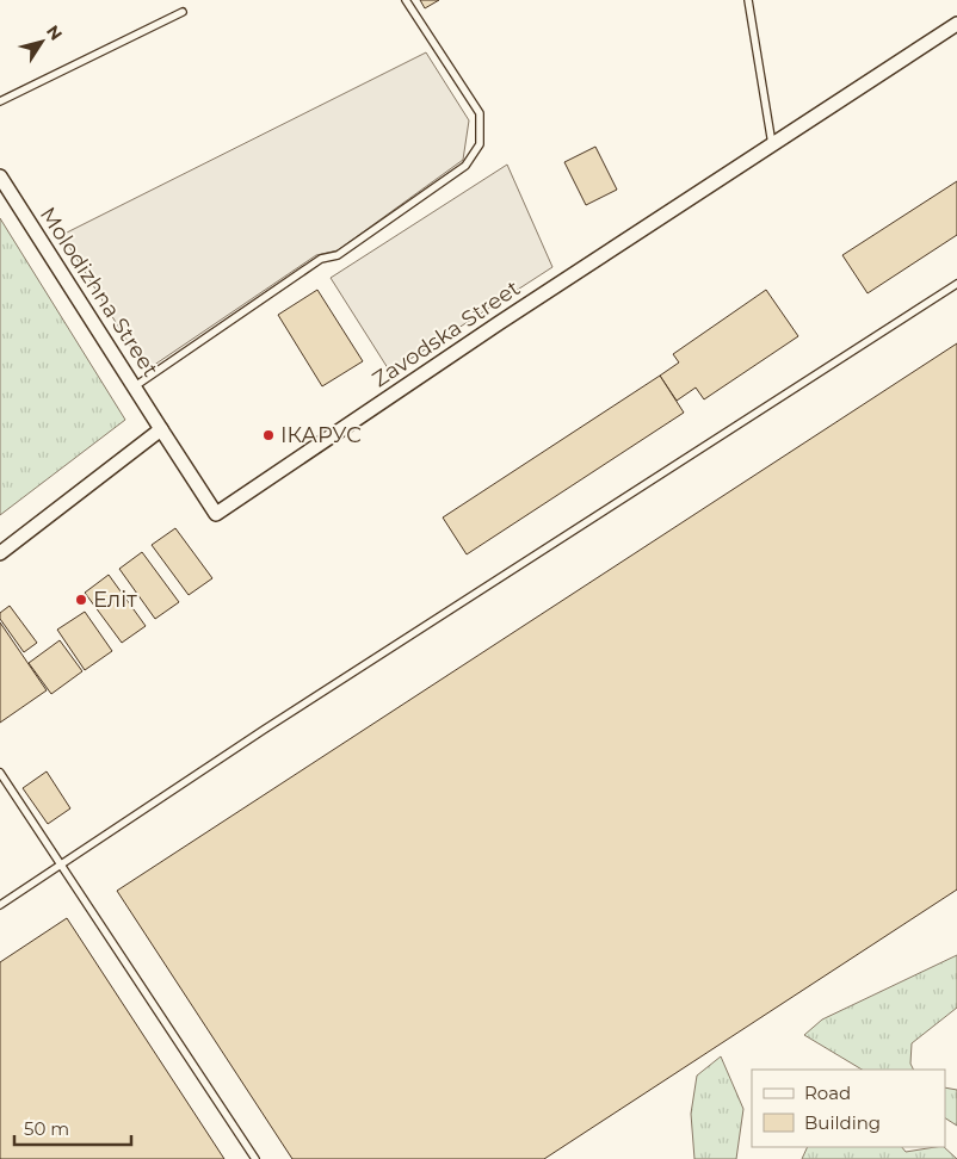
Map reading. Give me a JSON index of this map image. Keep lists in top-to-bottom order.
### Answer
{
  "streets": {
    "street": ["Molodizhna Street", "Zavodska Street"]
  },
  "crossings": [
    ["Molodizhna Street", "Zavodska Street"]
  ],
  "places": ["ІКАРУС", "Еліт"],
  "legend": ["Road", "Building"],
  "scale_bar": "50 m",
  "north": "top right"
}
